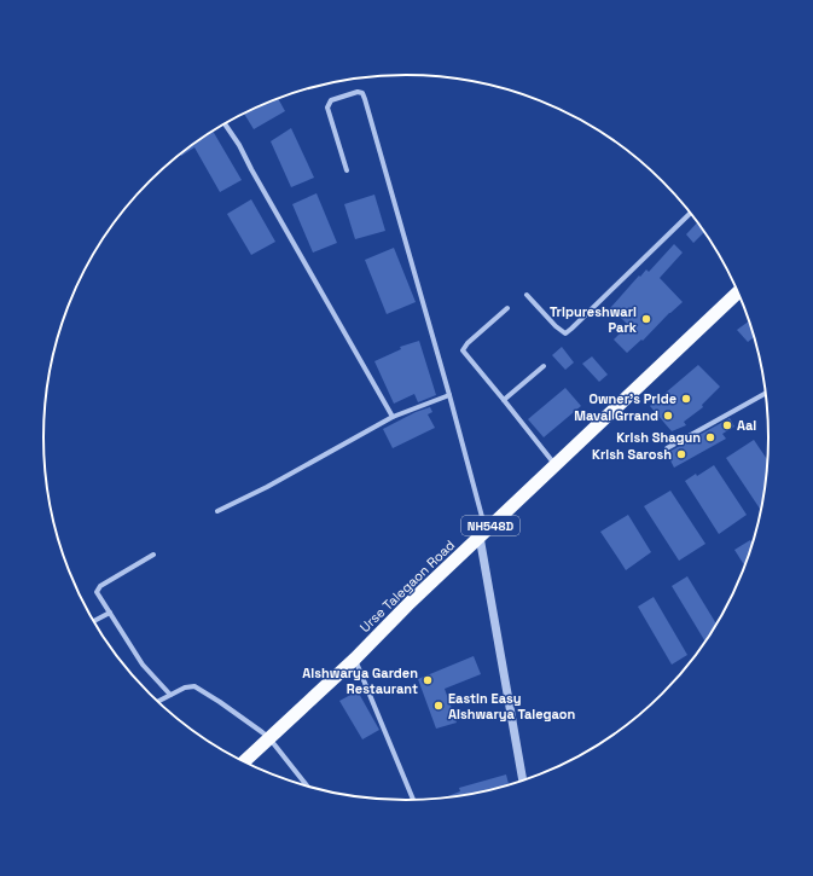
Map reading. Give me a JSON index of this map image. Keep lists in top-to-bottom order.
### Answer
{
  "streets": {
    "highway": ["NH548D", "Urse Talegaon Road"]
  },
  "places": [
    "Tripureshwari Park",
    "Owner's Pride",
    "Maval Grrand",
    "Aai",
    "Krish Shagun",
    "Krish Sarosh",
    "Aishwarya Garden Restaurant",
    "Eastin Easy Aishwarya Talegaon"
  ]
}
